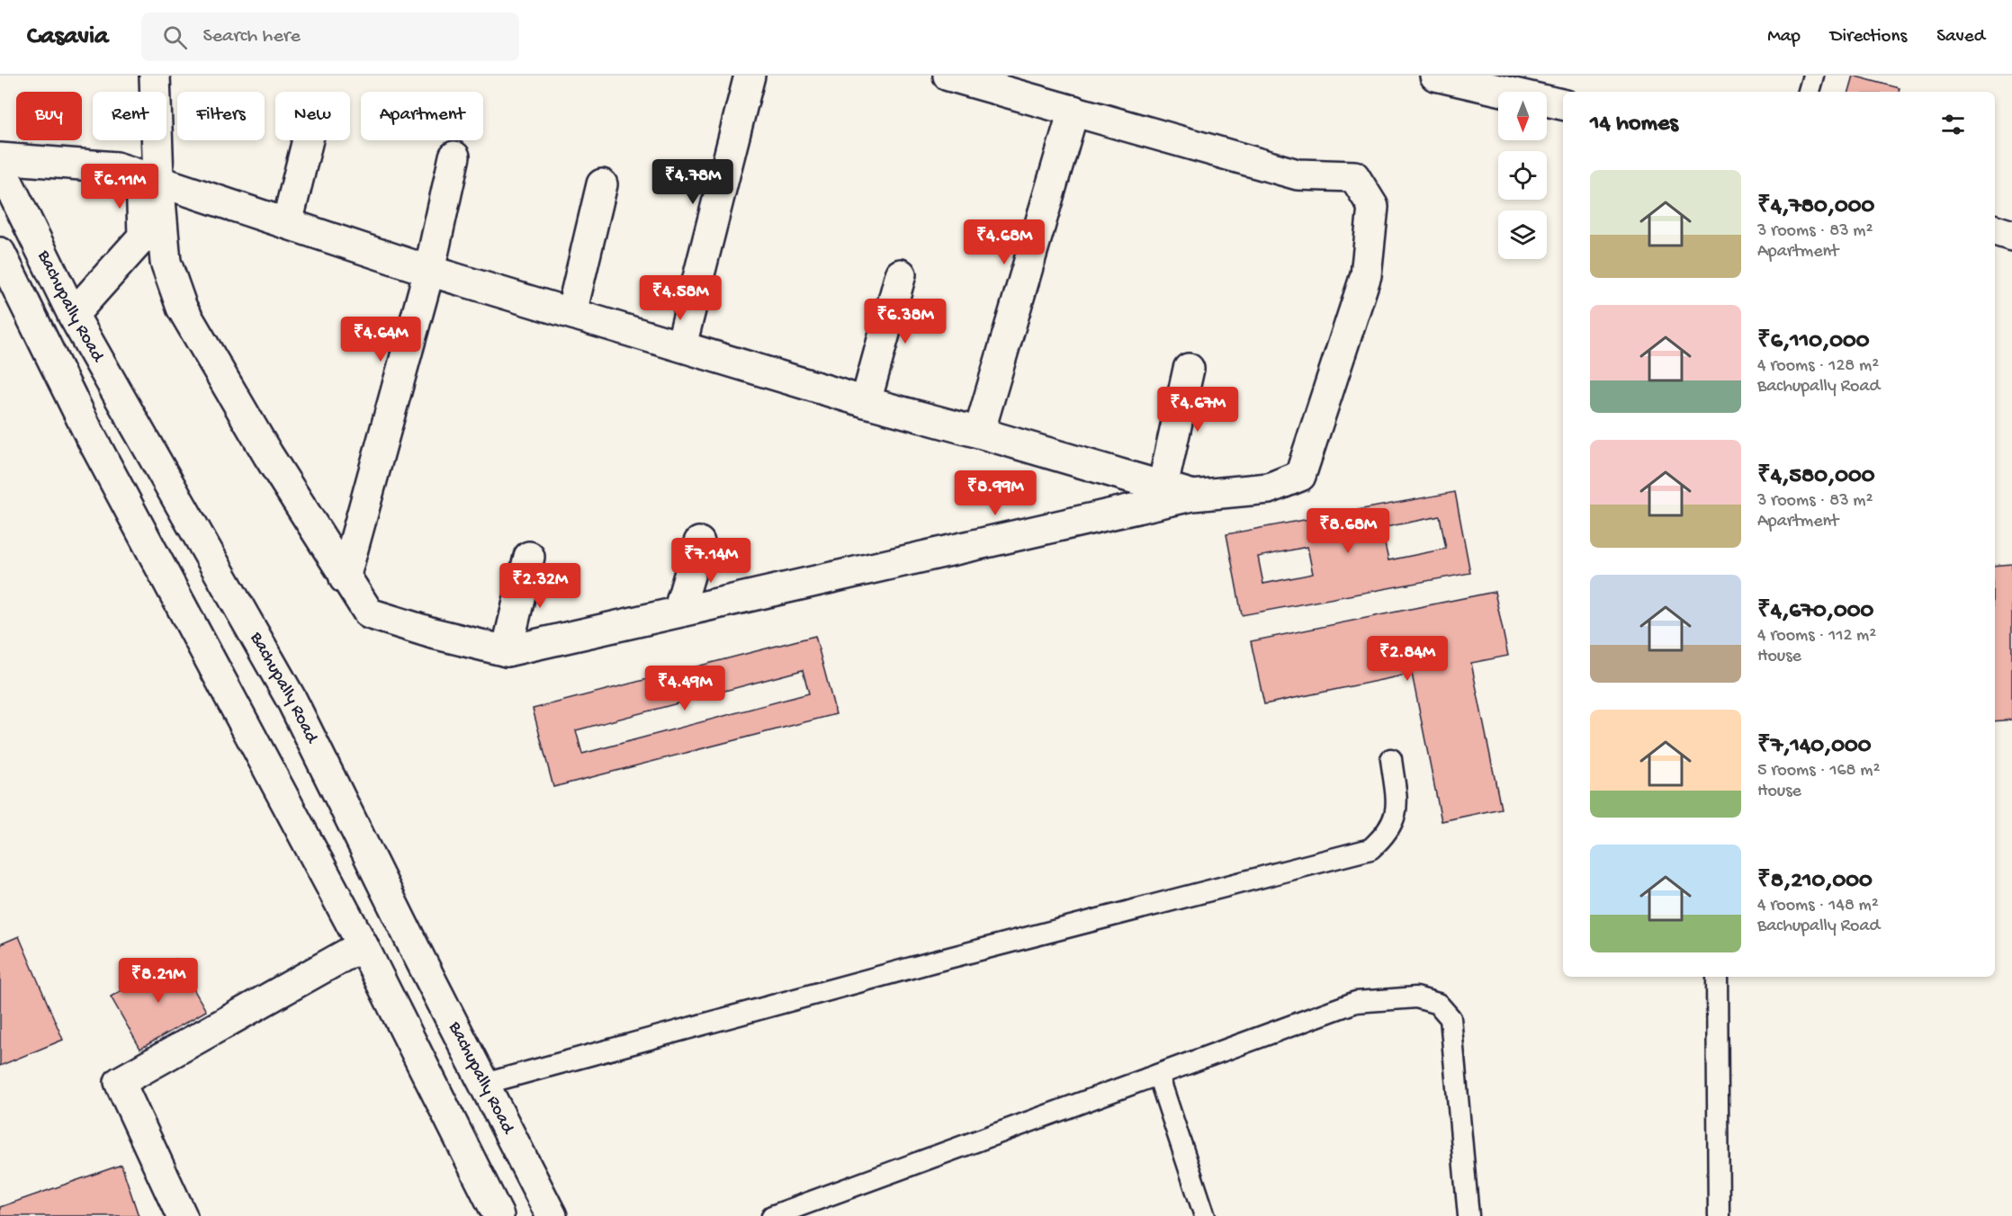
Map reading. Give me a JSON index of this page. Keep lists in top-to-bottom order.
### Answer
{
  "streets": {
    "street": ["Bachupally Road"]
  },
  "north": "bottom",
  "page": {
    "header": "Casavia",
    "search": "Search here",
    "nav": ["Map", "Directions", "Saved"],
    "chip": [
      "Buy",
      "Rent",
      "Filters",
      "New",
      "Apartment"
    ],
    "heading": "14 homes",
    "list": [
      {
        "name": "₹4,780,000",
        "note": "3 rooms · 83 m² · Apartment"
      },
      {
        "name": "₹6,110,000",
        "note": "4 rooms · 128 m² · Bachupally Road"
      },
      {
        "name": "₹4,580,000",
        "note": "3 rooms · 83 m² · Apartment"
      },
      {
        "name": "₹4,670,000",
        "note": "4 rooms · 112 m² · House"
      },
      {
        "name": "₹7,140,000",
        "note": "5 rooms · 168 m² · House"
      },
      {
        "name": "₹8,210,000",
        "note": "4 rooms · 148 m² · Bachupally Road"
      }
    ],
    "price": [
      "₹4.78M",
      "₹6.11M",
      "₹4.68M",
      "₹4.58M",
      "₹6.38M",
      "₹4.64M",
      "₹4.67M",
      "₹8.99M",
      "₹8.68M",
      "₹7.14M",
      "₹2.32M",
      "₹2.84M",
      "₹4.49M",
      "₹8.21M"
    ]
  }
}
